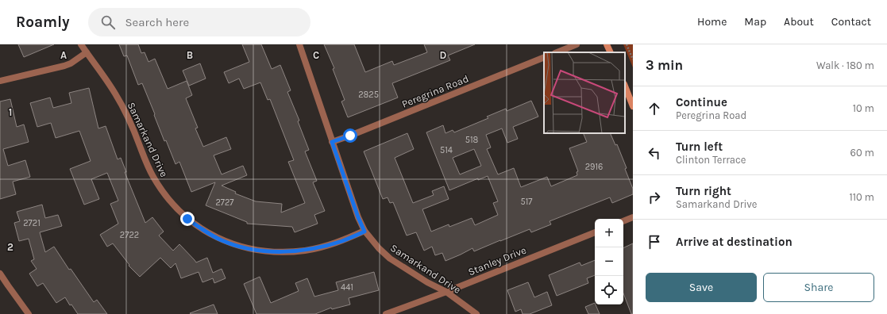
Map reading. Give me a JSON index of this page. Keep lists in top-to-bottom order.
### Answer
{
  "streets": {
    "street": ["Peregrina Road", "Samarkand Drive", "Stanley Drive"]
  },
  "crossings": [
    ["Samarkand Drive", "Stanley Drive"]
  ],
  "house_numbers": [
    "2825",
    "518",
    "514",
    "2916",
    "517",
    "2727",
    "2721",
    "2722",
    "441"
  ],
  "page": {
    "header": "Roamly",
    "search": "Search here",
    "nav": [
      "Home",
      "Map",
      "About",
      "Contact"
    ],
    "heading": ["3 min", "Walk · 180 m"],
    "list": [
      ["Continue", "Peregrina Road", "10 m"],
      ["Turn left", "Clinton Terrace", "60 m"],
      ["Turn right", "Samarkand Drive", "110 m"],
      "Arrive at destination"
    ],
    "map_buttons": ["+", "−"],
    "buttons": ["Save", "Share"]
  },
  "grid": {
    "columns": [
      "A",
      "B",
      "C",
      "D"
    ],
    "rows": ["1", "2"]
  }
}
